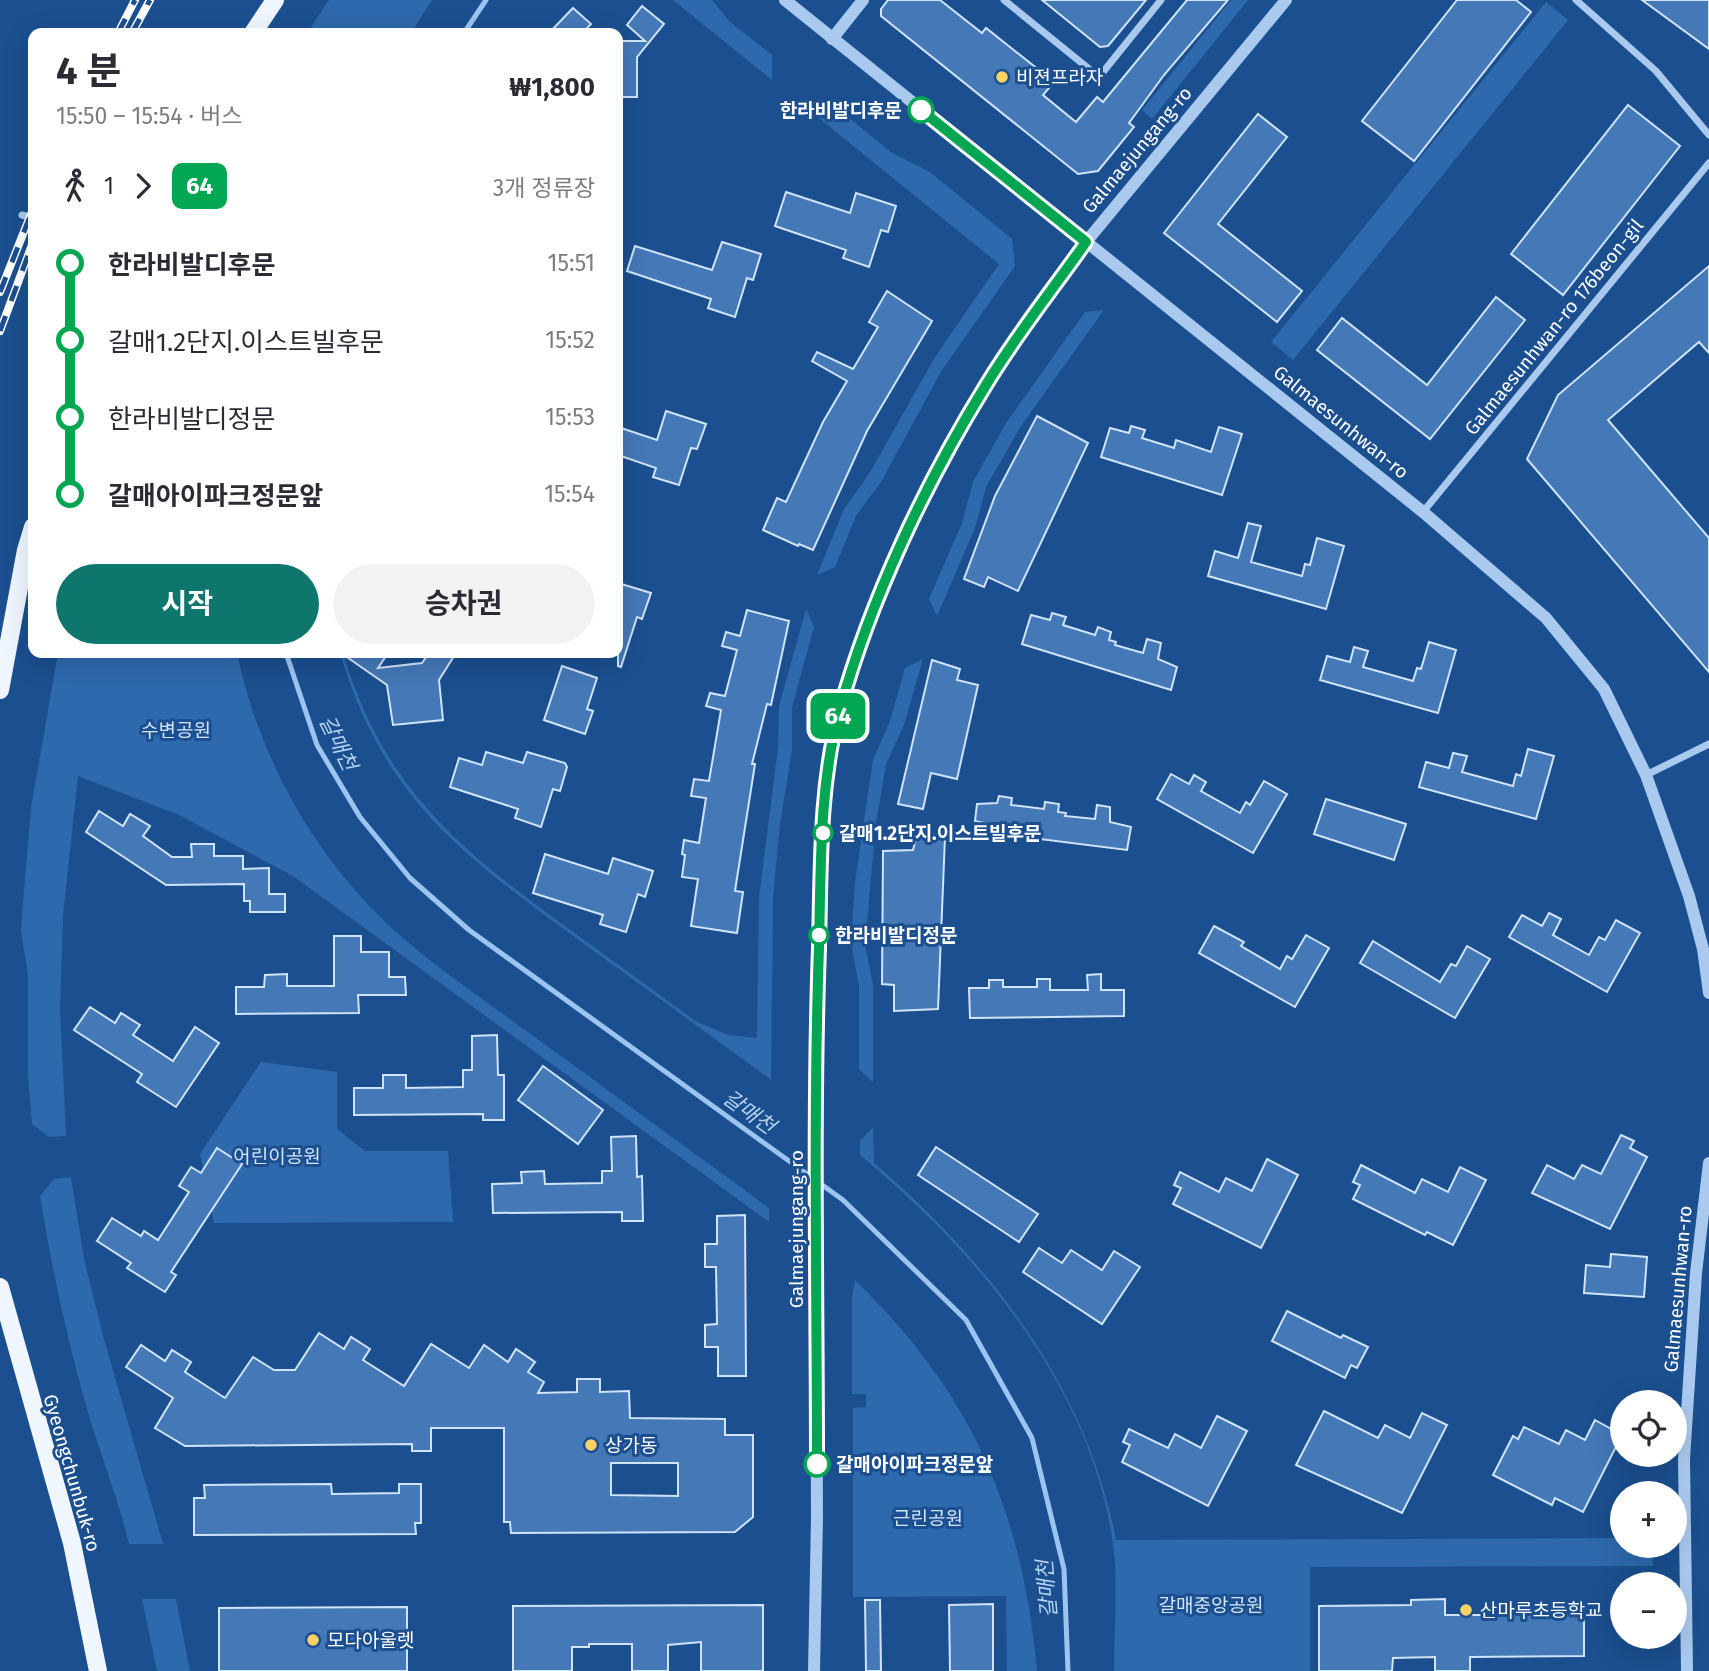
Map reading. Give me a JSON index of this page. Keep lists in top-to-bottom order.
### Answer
{
  "streets": {
    "main road": ["Gyeongchunbuk-ro"],
    "street": ["Galmaejungang-ro", "Galmaesunhwan-ro 176beon-gil", "Galmaesunhwan-ro"]
  },
  "crossings": [
    ["Galmaejungang-ro", "Galmaesunhwan-ro"],
    ["Galmaesunhwan-ro 176beon-gil", "Galmaesunhwan-ro"]
  ],
  "water": ["갈매천"],
  "parks": [
    "수변공원",
    "어린이공원",
    "근린공원",
    "갈매중앙공원"
  ],
  "places": [
    "비젼프라자",
    "한라비발디후문",
    "갈매1.2단지.이스트빌후문",
    "한라비발디정문",
    "상가동",
    "갈매아이파크정문앞",
    "산마루초등학교",
    "모다아울렛"
  ],
  "lines": ["bus line 64"],
  "page": {
    "on_map": "64",
    "heading": ["4 분", "15:50 – 15:54 · 버스", "₩1,800"],
    "legs": ["1", "64", "3개 정류장"],
    "list": [
      {
        "name": "한라비발디후문",
        "value": "15:51"
      },
      {
        "name": "갈매1.2단지.이스트빌후문",
        "value": "15:52"
      },
      {
        "name": "한라비발디정문",
        "value": "15:53"
      },
      {
        "name": "갈매아이파크정문앞",
        "value": "15:54"
      }
    ],
    "buttons": ["시작", "승차권"],
    "map_buttons": ["+", "−"]
  }
}
